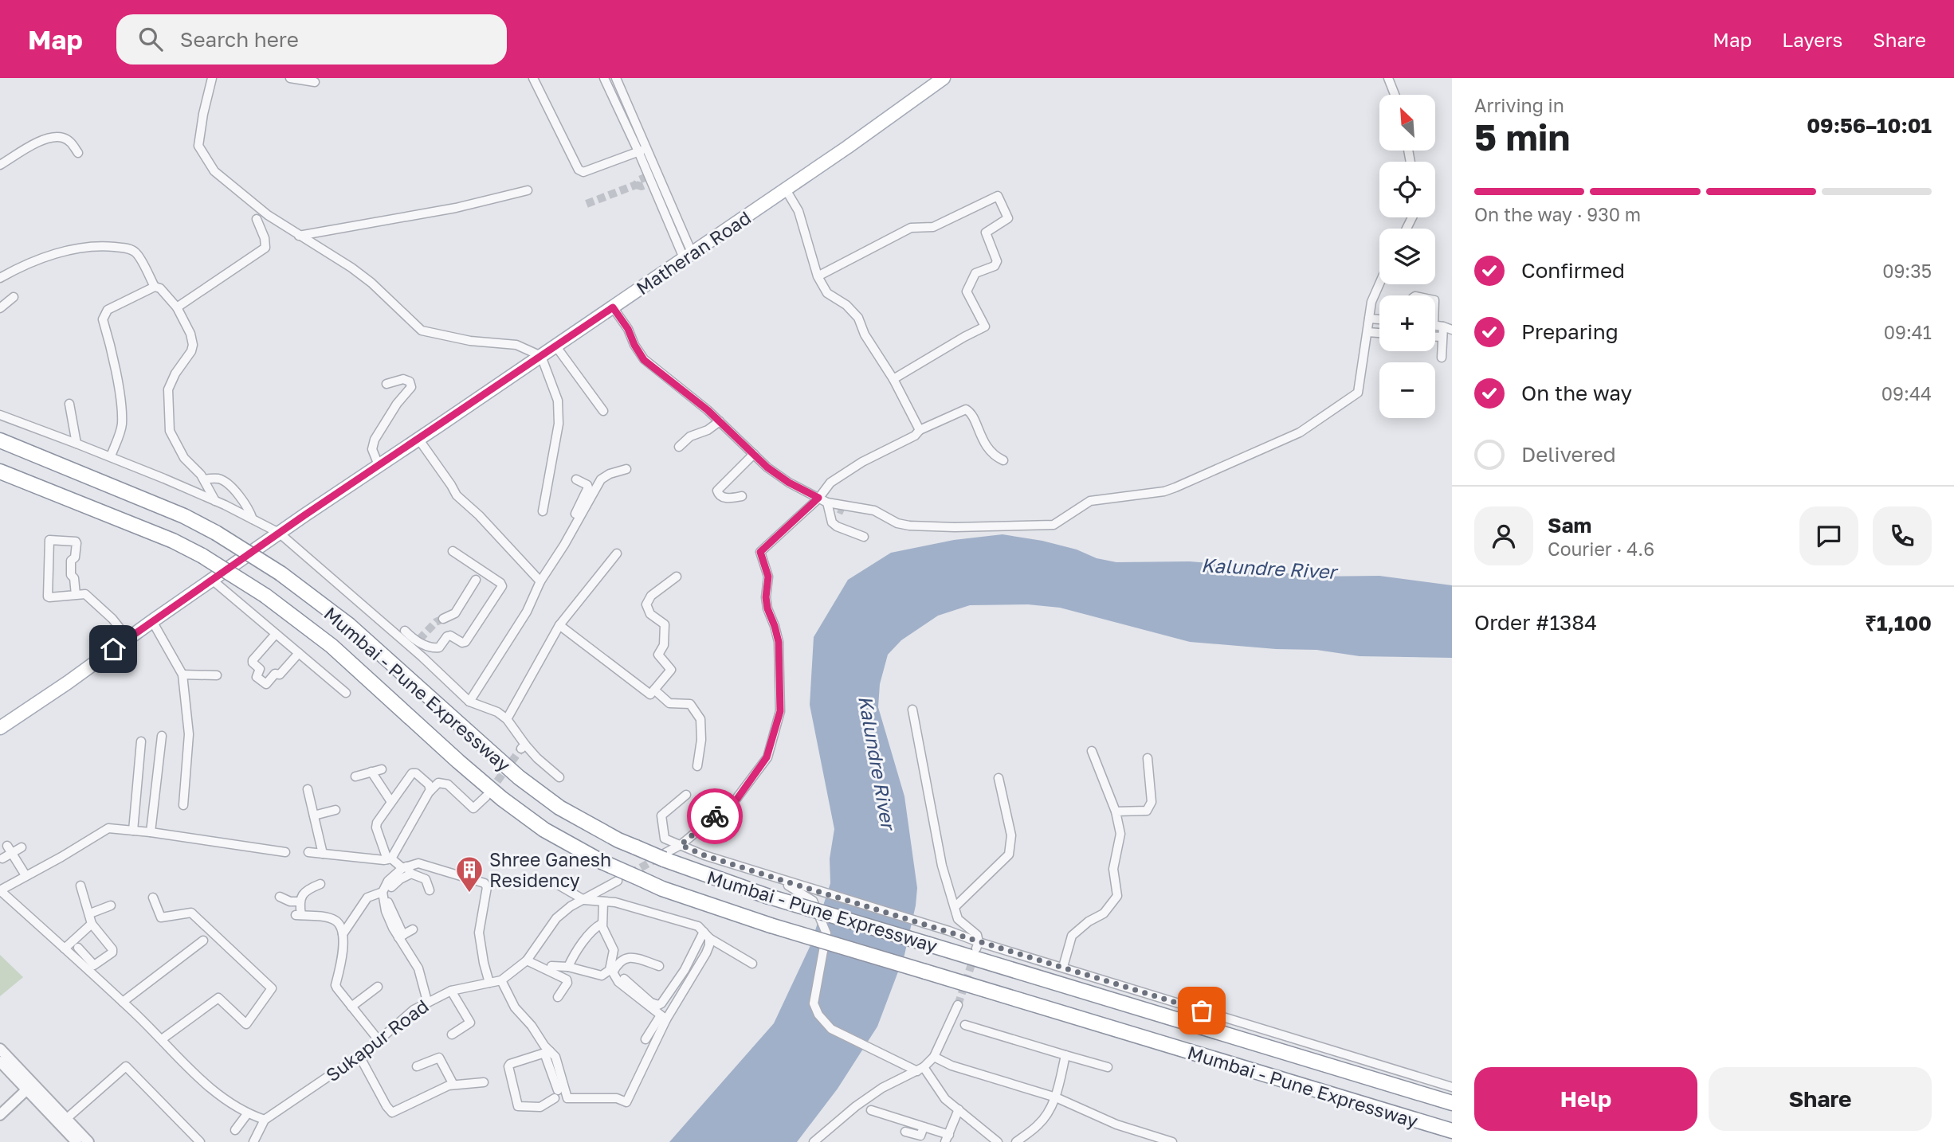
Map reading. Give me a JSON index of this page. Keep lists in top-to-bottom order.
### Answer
{
  "streets": {
    "highway": ["Mumbai - Pune Expressway"],
    "main road": ["Matheran Road"],
    "street": ["Sukapur Road"]
  },
  "water": ["Kalundre River"],
  "places": {
    "building": ["Shree Ganesh Residency"]
  },
  "north": "top left",
  "page": {
    "header": "Map",
    "search": "Search here",
    "nav": ["Map", "Layers", "Share"],
    "heading": ["5 min", "Arriving in", "09:56–10:01"],
    "panel": [
      "Sam",
      "Courier · 4.6",
      "Order #1384",
      "₹1,100"
    ],
    "map_buttons": ["+", "−"],
    "bar": "On the way · 930 m",
    "list": [
      ["Confirmed", "09:35"],
      ["Preparing", "09:41"],
      ["On the way", "09:44"],
      "Delivered"
    ],
    "buttons": ["Help", "Share"]
  }
}
